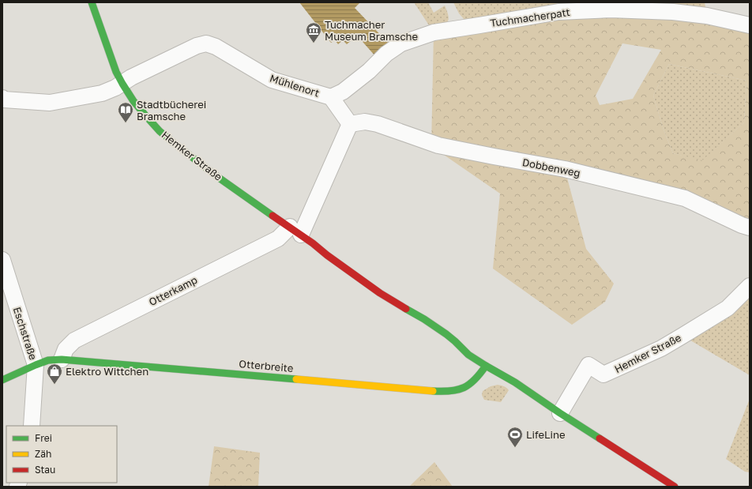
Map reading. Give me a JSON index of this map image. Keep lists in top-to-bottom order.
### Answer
{
  "streets": {
    "main road": ["Hemker Straße", "Otterbreite"],
    "street": [
      "Tuchmacherpatt",
      "Mühlenort",
      "Dobbenweg",
      "Otterkamp",
      "Eschstraße"
    ]
  },
  "crossings": [
    ["Tuchmacherpatt", "Mühlenort"],
    ["Mühlenort", "Hemker Straße"],
    ["Mühlenort", "Dobbenweg"],
    ["Hemker Straße", "Otterkamp"],
    ["Hemker Straße", "Otterbreite"],
    ["Otterkamp", "Otterbreite"],
    ["Eschstraße", "Otterbreite"]
  ],
  "places": {
    "museum": ["Tuchmacher Museum Bramsche"],
    "library": ["Stadtbücherei Bramsche"],
    "shop": ["Elektro Wittchen"],
    "sports": ["LifeLine"]
  },
  "legend": ["Frei", "Zäh", "Stau"]
}
